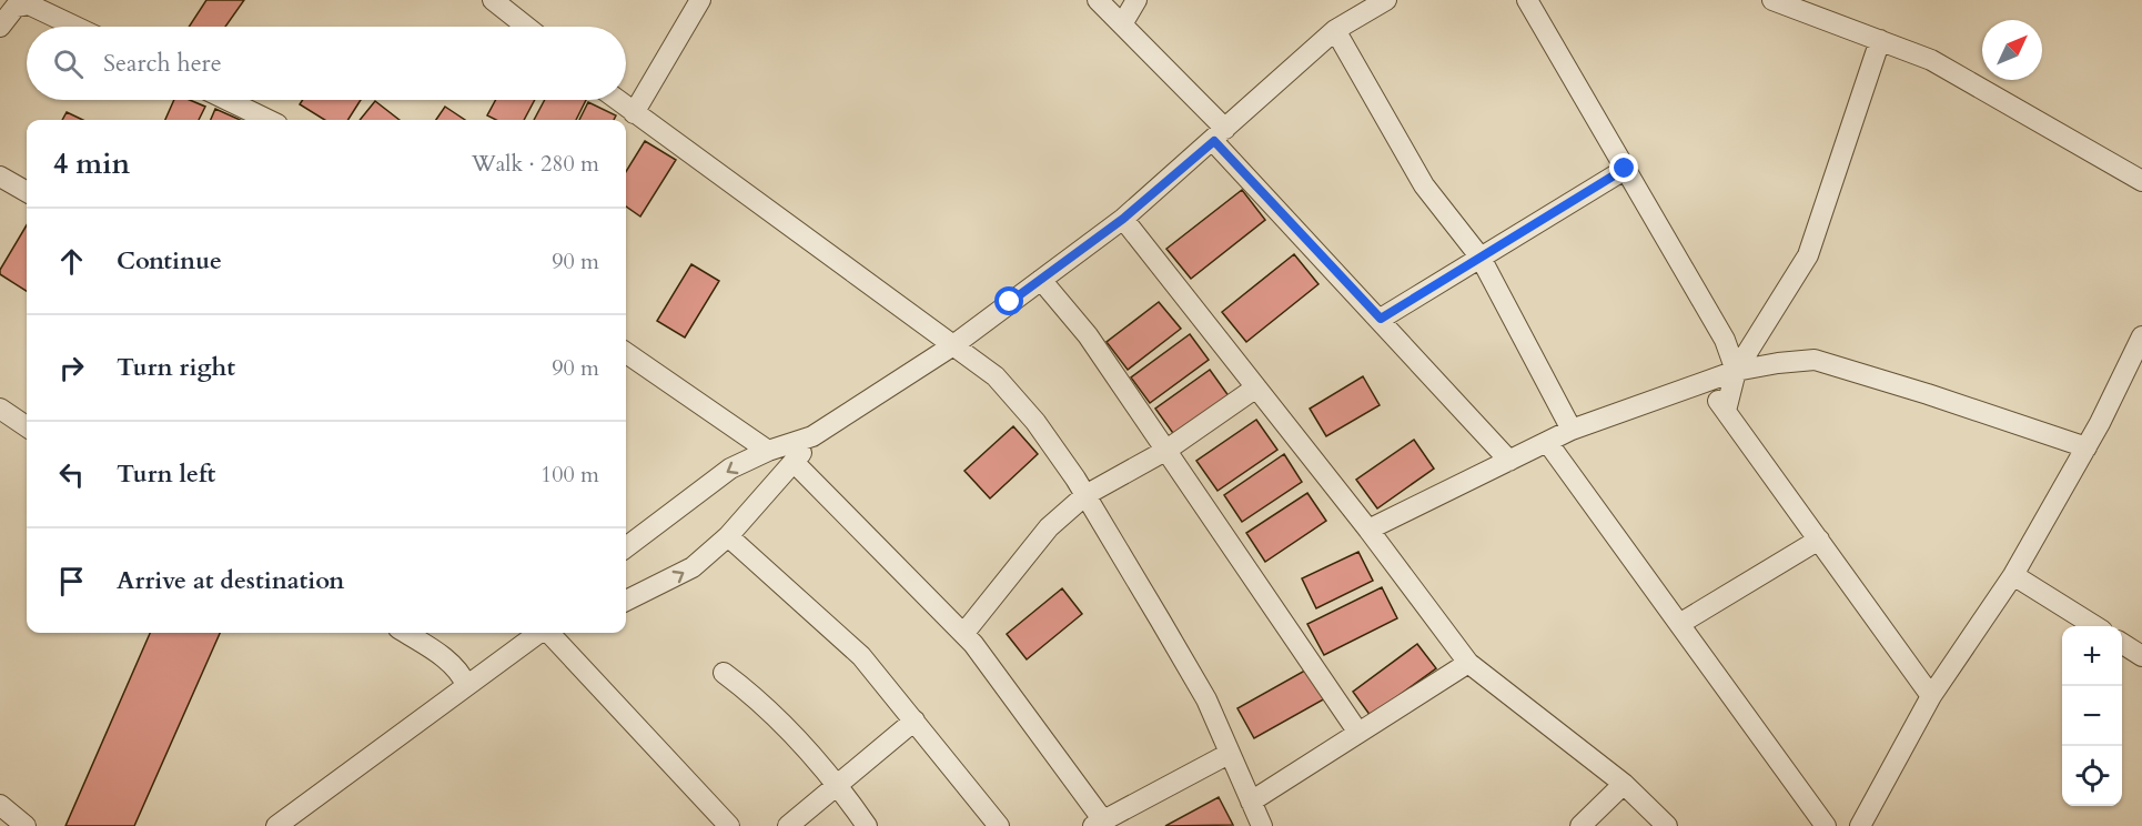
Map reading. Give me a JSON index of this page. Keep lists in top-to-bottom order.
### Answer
{
  "north": "top right",
  "page": {
    "search": "Search here",
    "heading": ["4 min", "Walk · 280 m"],
    "list": [
      ["Continue", "90 m"],
      ["Turn right", "90 m"],
      ["Turn left", "100 m"],
      "Arrive at destination"
    ],
    "map_buttons": ["+", "−"]
  }
}
